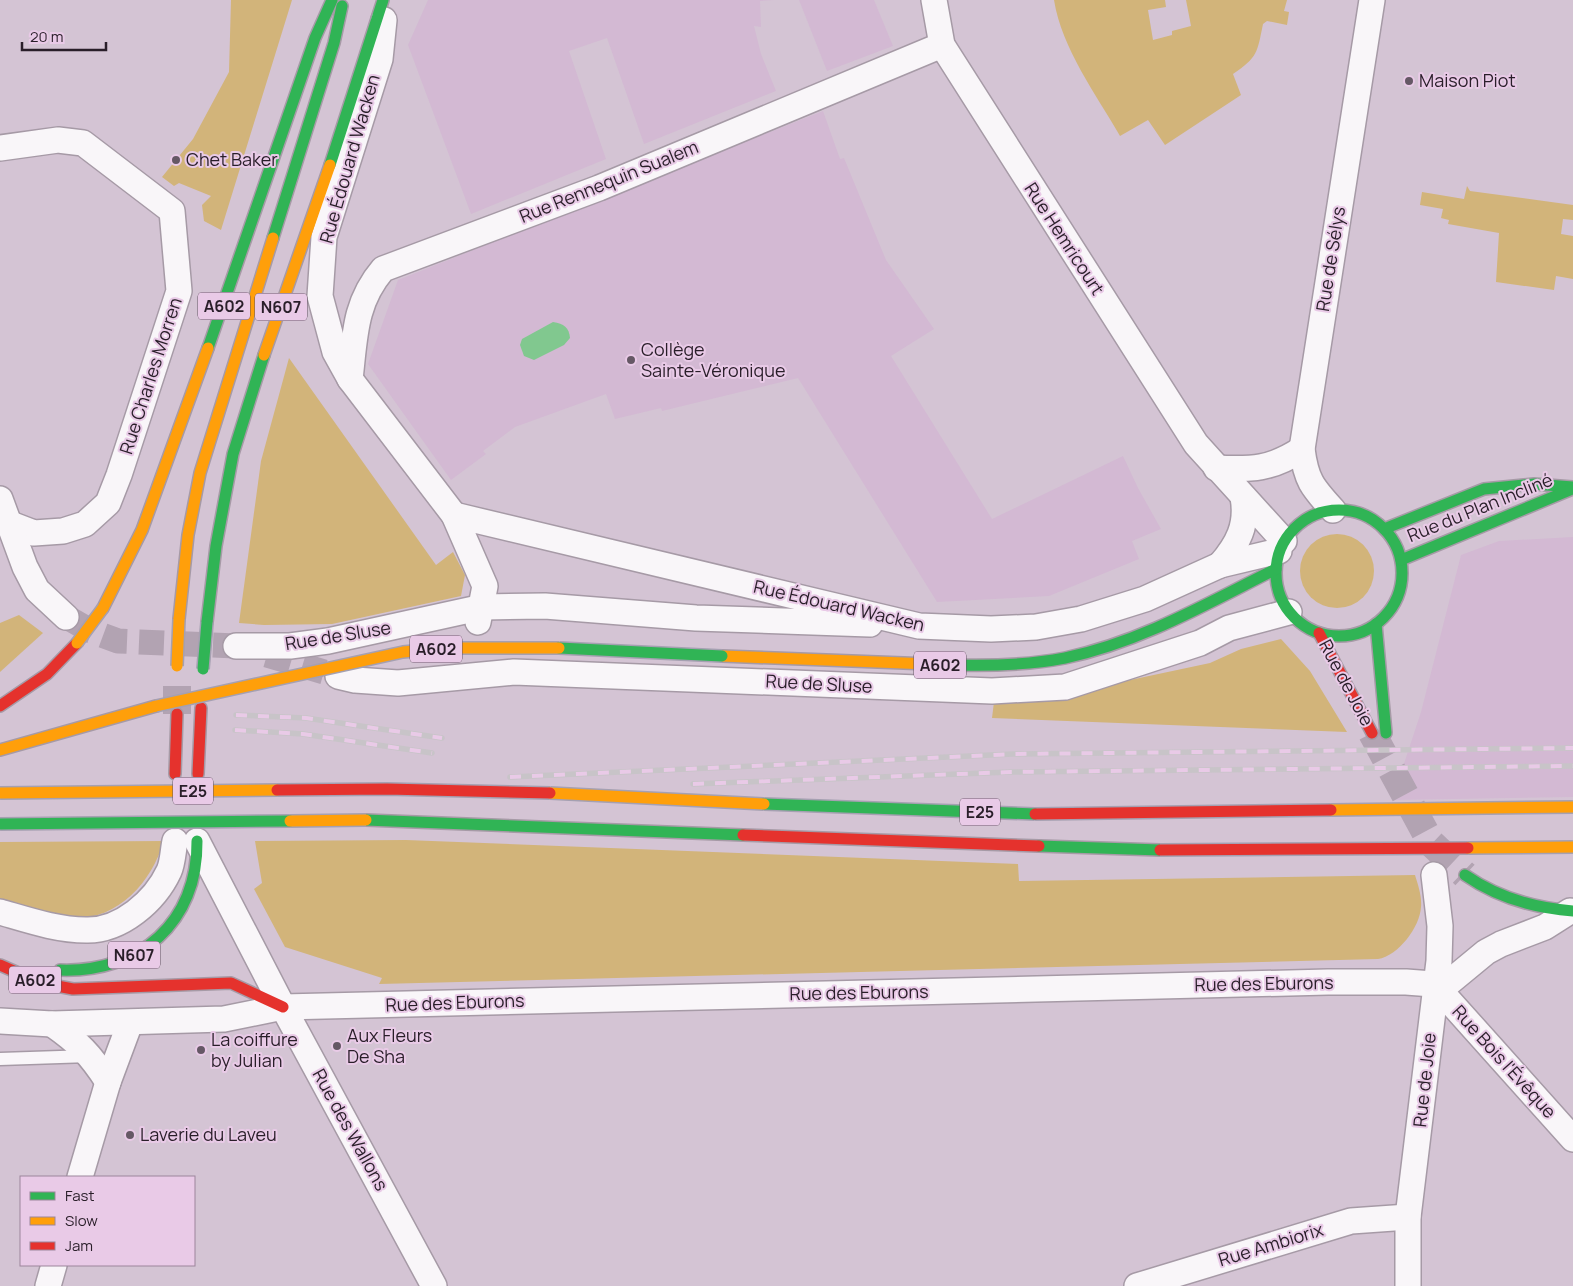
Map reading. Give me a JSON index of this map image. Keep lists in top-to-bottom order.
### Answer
{
  "streets": {
    "main road": [
      "A602",
      "N607",
      "Rue du Plan Incliné",
      "Rue de Joie",
      "E25"
    ],
    "street": [
      "Rue Édouard Wacken",
      "Rue Rennequin Sualem",
      "Rue Hemricourt",
      "Rue de Sélys",
      "Rue Charles Morren",
      "Rue de Sluse",
      "Rue des Eburons",
      "Rue Bois l'Évêque",
      "Rue des Wallons",
      "Rue Ambiorix"
    ]
  },
  "crossings": [
    ["Rue Édouard Wacken", "Rue Rennequin Sualem"],
    ["Rue Édouard Wacken", "Rue Hemricourt"],
    ["Rue Édouard Wacken", "Rue de Sélys"],
    ["Rue Édouard Wacken", "A602"],
    ["Rue Édouard Wacken", "N607"],
    ["Rue Édouard Wacken", "Rue du Plan Incliné"],
    ["Rue Édouard Wacken", "Rue de Sluse"],
    ["Rue Édouard Wacken", "Rue de Joie"],
    ["Rue Rennequin Sualem", "Rue Hemricourt"],
    ["Rue Hemricourt", "Rue de Sélys"],
    ["Rue Hemricourt", "A602"],
    ["Rue Hemricourt", "Rue du Plan Incliné"],
    ["Rue Hemricourt", "Rue de Sluse"],
    ["Rue Hemricourt", "Rue de Joie"],
    ["Rue de Sélys", "A602"],
    ["Rue de Sélys", "Rue du Plan Incliné"],
    ["Rue de Sélys", "Rue de Sluse"],
    ["Rue de Sélys", "Rue de Joie"],
    ["A602", "Rue du Plan Incliné"],
    ["A602", "Rue de Sluse"],
    ["A602", "Rue de Joie"],
    ["A602", "Rue des Eburons"],
    ["A602", "Rue des Wallons"],
    ["N607", "Rue des Wallons"],
    ["Rue du Plan Incliné", "Rue de Sluse"],
    ["Rue du Plan Incliné", "Rue de Joie"],
    ["Rue de Sluse", "Rue de Joie"],
    ["Rue de Joie", "Rue des Eburons"],
    ["Rue de Joie", "Rue Bois l'Évêque"],
    ["Rue de Joie", "Rue Ambiorix"],
    ["Rue des Eburons", "Rue Bois l'Évêque"],
    ["Rue des Eburons", "Rue des Wallons"]
  ],
  "places": [
    "Maison Piot",
    "Chet Baker",
    "Collège Sainte-Véronique",
    "Aux Fleurs De Sha",
    "La coiffure by Julian",
    "Laverie du Laveu"
  ],
  "legend": ["Fast", "Slow", "Jam"],
  "scale_bar": "20 m"
}
